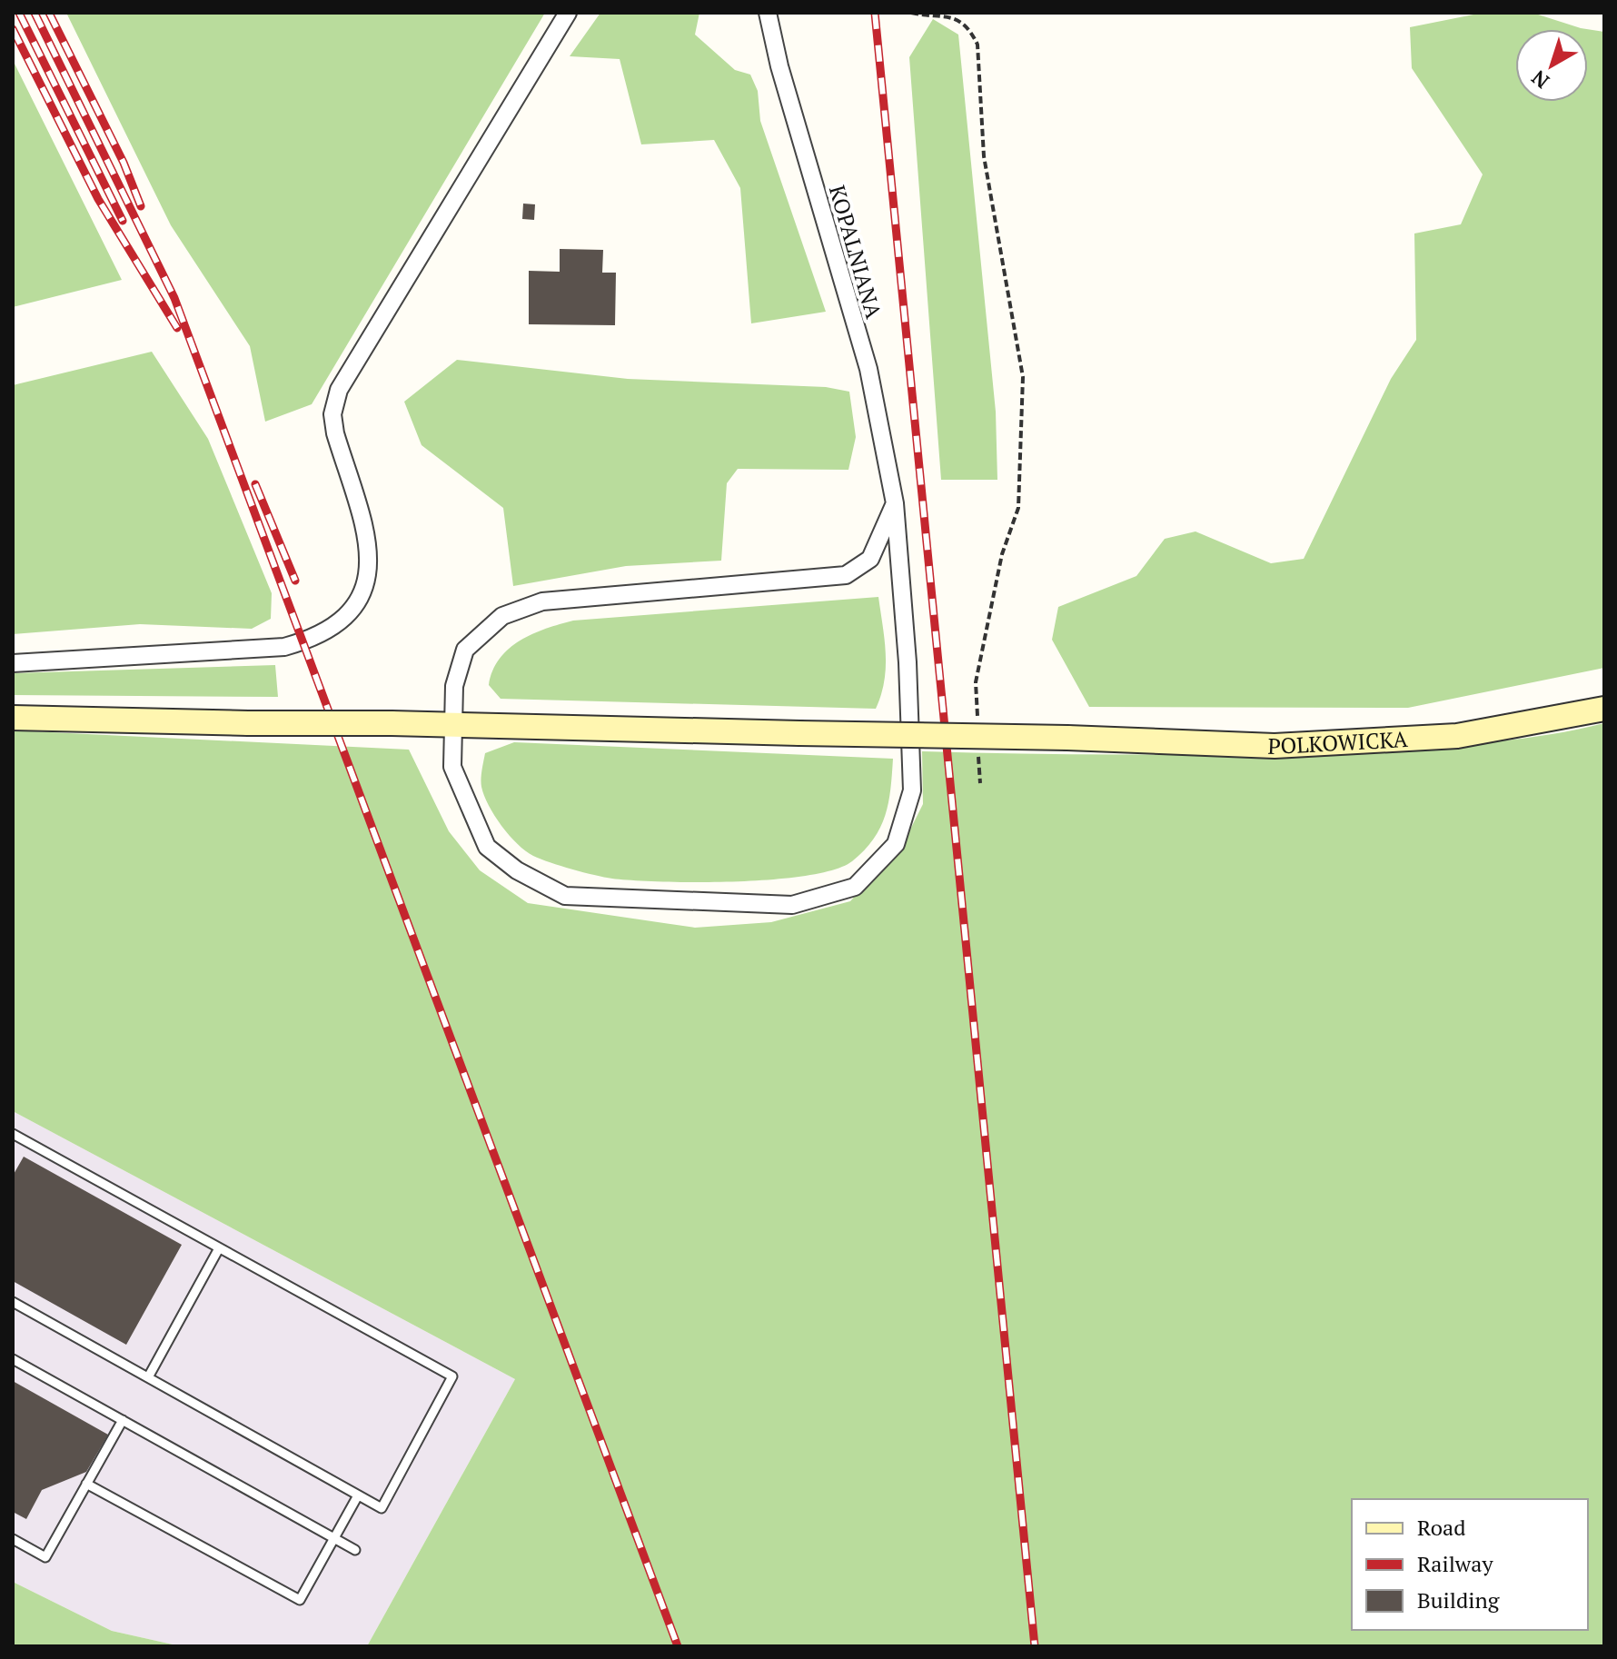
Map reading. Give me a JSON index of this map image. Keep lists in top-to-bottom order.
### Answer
{
  "streets": {
    "main road": ["POLKOWICKA"],
    "street": ["KOPALNIANA"]
  },
  "crossings": [
    ["KOPALNIANA", "POLKOWICKA"]
  ],
  "legend": ["Road", "Railway", "Building"],
  "north": "bottom left"
}
